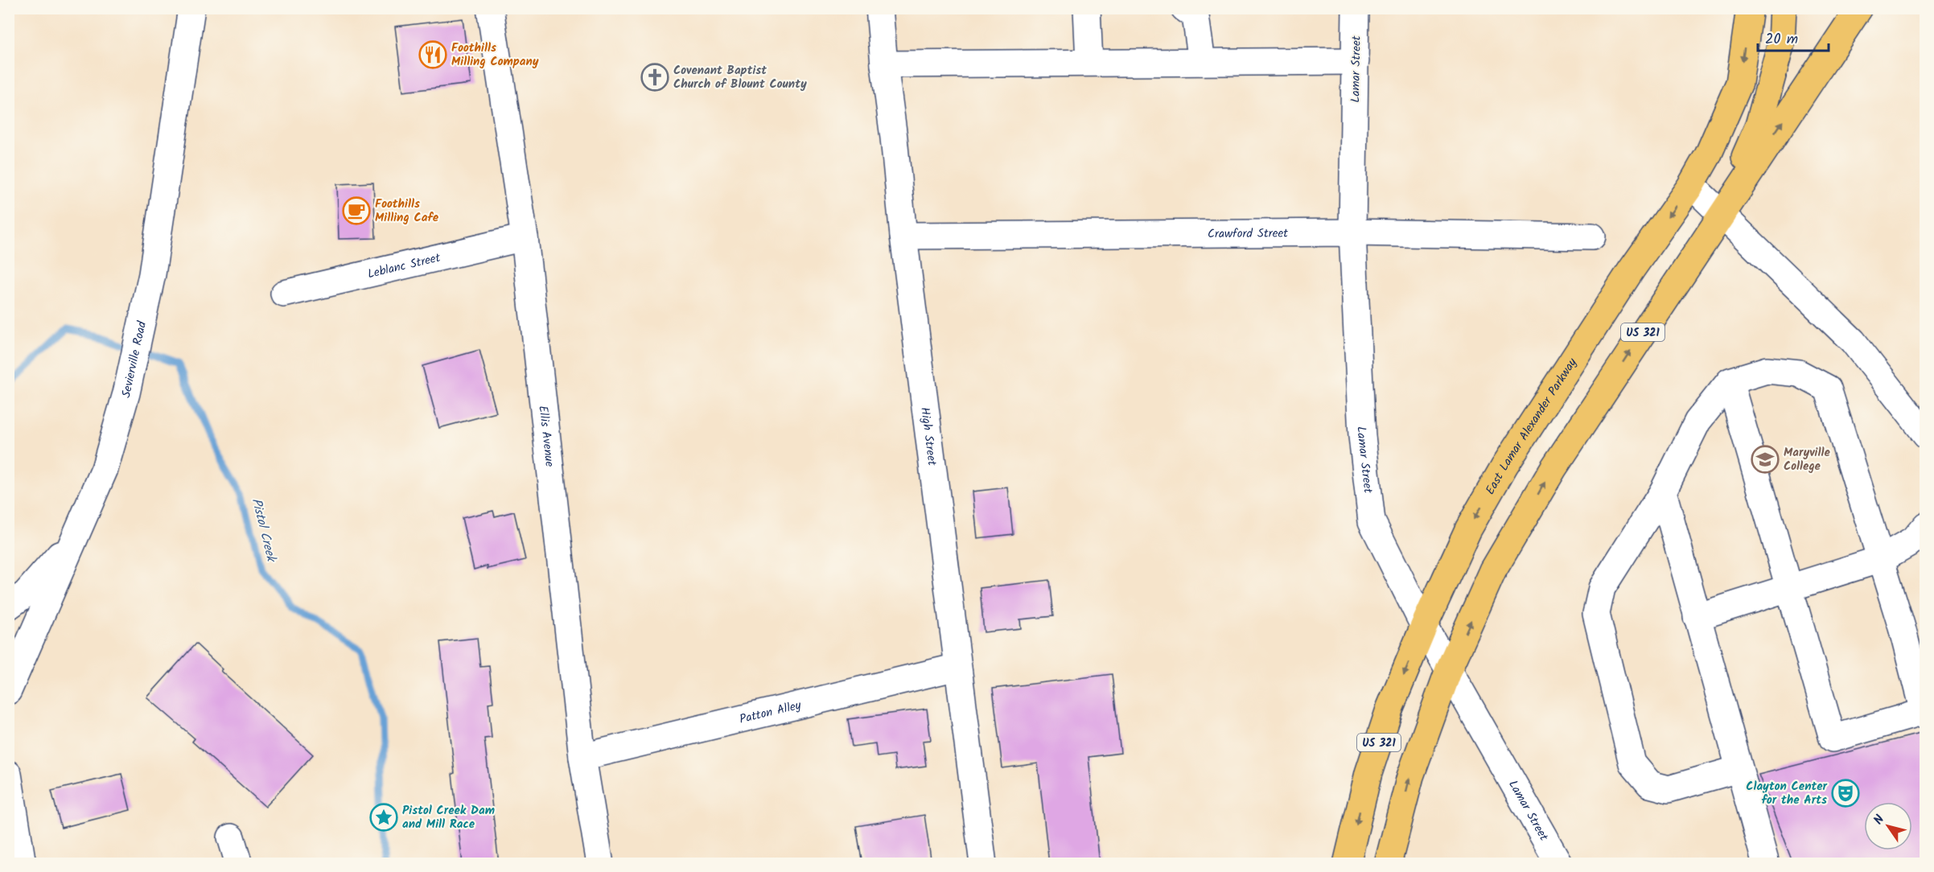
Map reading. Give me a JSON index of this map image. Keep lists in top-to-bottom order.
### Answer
{
  "streets": {
    "highway": ["US 321", "East Lamar Alexander Parkway"],
    "street": [
      "Lamar Street",
      "Crawford Street",
      "Leblanc Street",
      "Sevierville Road",
      "Ellis Avenue",
      "High Street",
      "Patton Alley"
    ]
  },
  "crossings": [
    ["Lamar Street", "Crawford Street"],
    ["Lamar Street", "US 321"],
    ["Lamar Street", "East Lamar Alexander Parkway"],
    ["Crawford Street", "High Street"],
    ["Leblanc Street", "Ellis Avenue"],
    ["Ellis Avenue", "Patton Alley"],
    ["High Street", "Patton Alley"]
  ],
  "water": ["Pistol Creek"],
  "places": {
    "restaurant": ["Foothills Milling Company"],
    "church": ["Covenant Baptist Church of Blount County"],
    "cafe": ["Foothills Milling Cafe"],
    "school or university": ["Maryville College"],
    "theatre": ["Clayton Center for the Arts"],
    "place": ["Pistol Creek Dam and Mill Race"]
  },
  "scale_bar": "20 m",
  "north": "top left"
}
